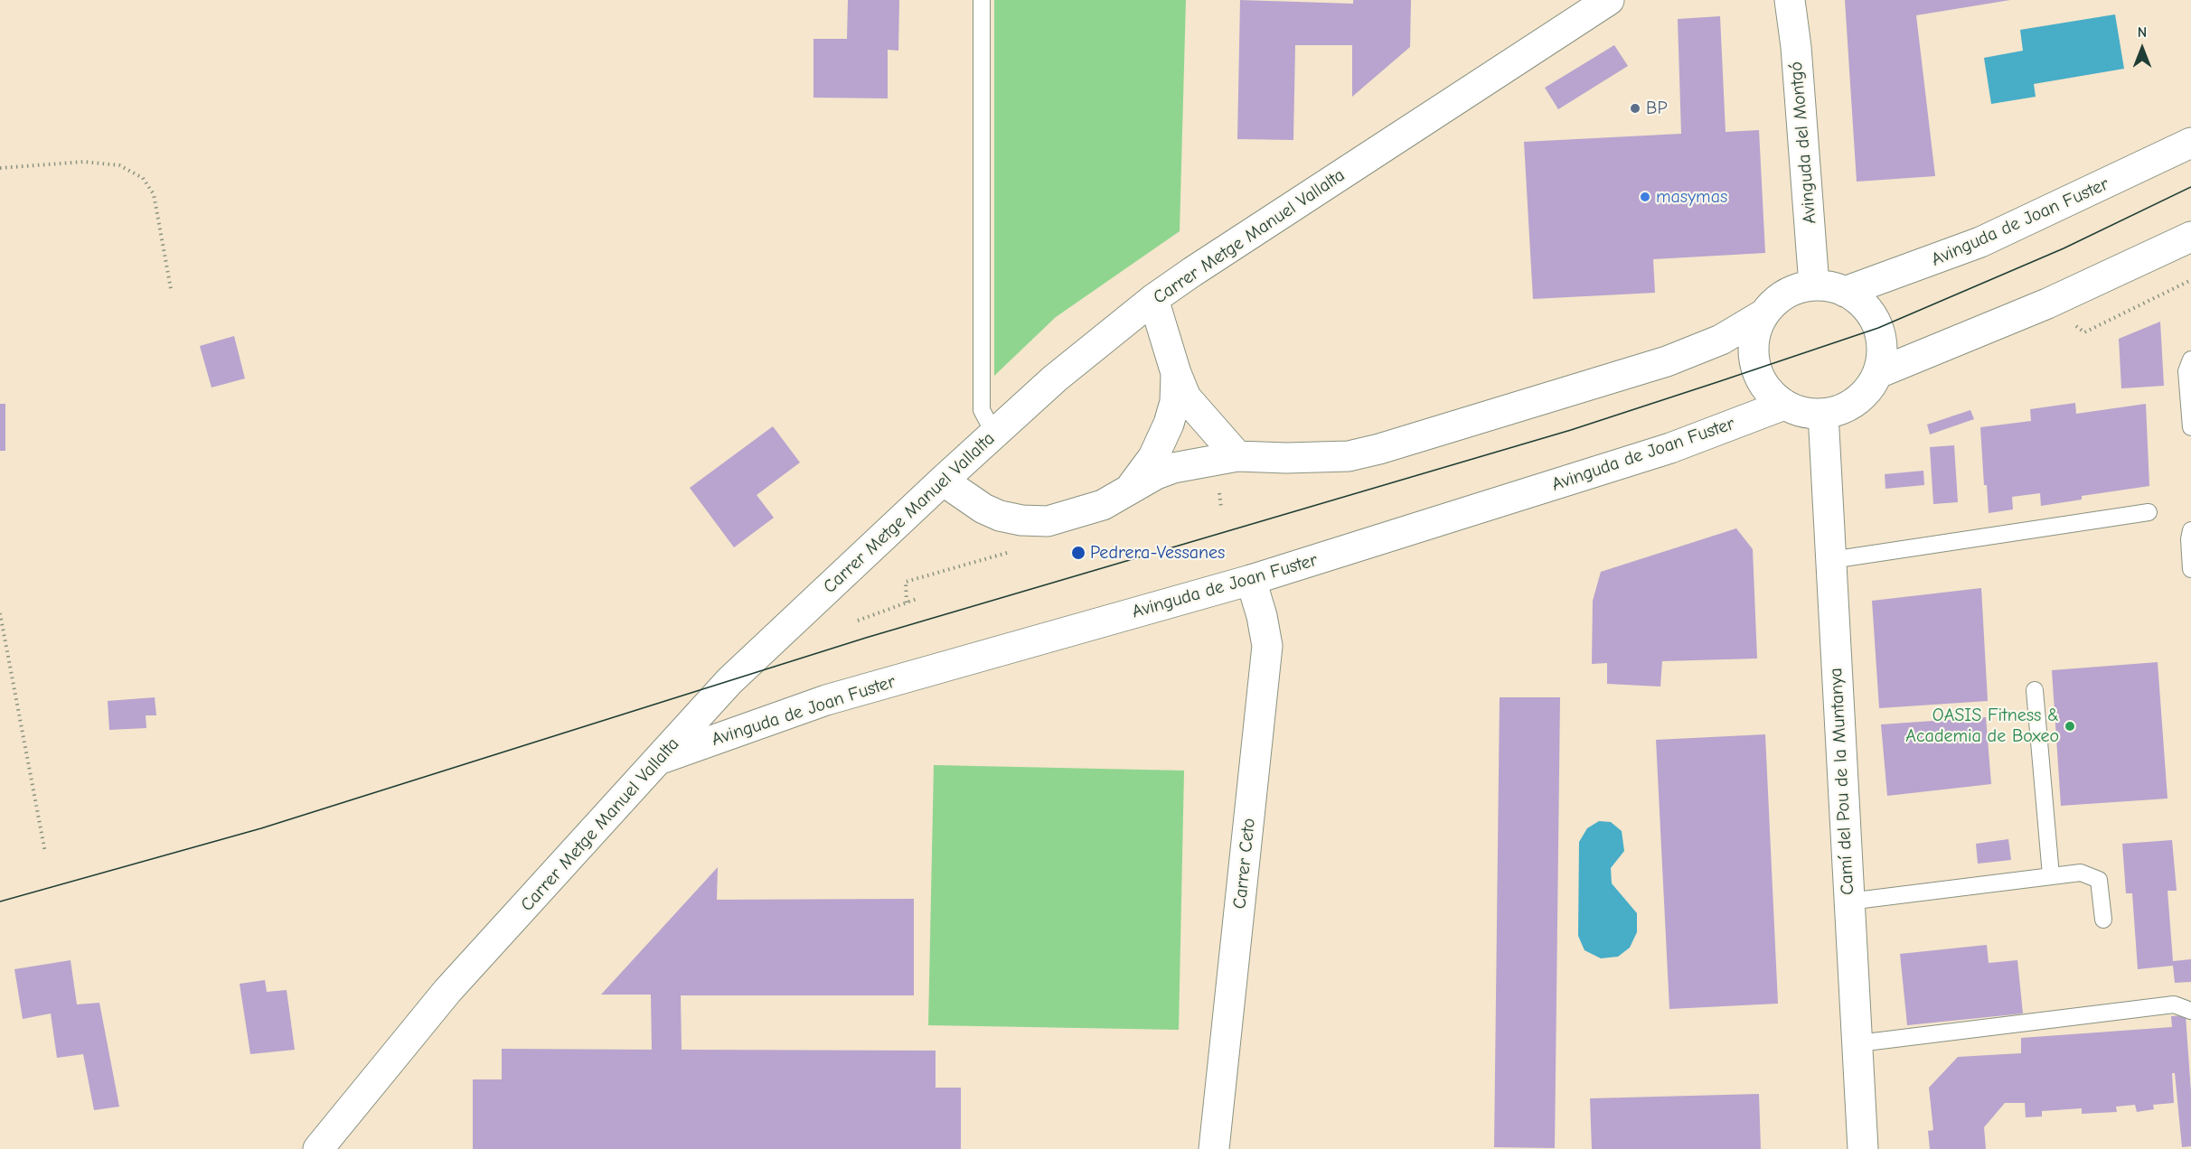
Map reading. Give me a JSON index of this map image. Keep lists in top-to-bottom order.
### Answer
{
  "streets": {
    "main road": [
      "Avinguda del Montgó",
      "Avinguda de Joan Fuster",
      "Carrer Metge Manuel Vallalta",
      "Camí del Pou de la Muntanya",
      "Carrer Ceto"
    ]
  },
  "crossings": [
    ["Avinguda del Montgó", "Avinguda de Joan Fuster"],
    ["Avinguda del Montgó", "Camí del Pou de la Muntanya"],
    ["Avinguda de Joan Fuster", "Carrer Metge Manuel Vallalta"],
    ["Avinguda de Joan Fuster", "Camí del Pou de la Muntanya"],
    ["Avinguda de Joan Fuster", "Carrer Ceto"]
  ],
  "places": [
    "BP",
    "masymas",
    "Pedrera-Vessanes",
    "OASIS Fitness & Academia de Boxeo"
  ],
  "north": "top"
}
